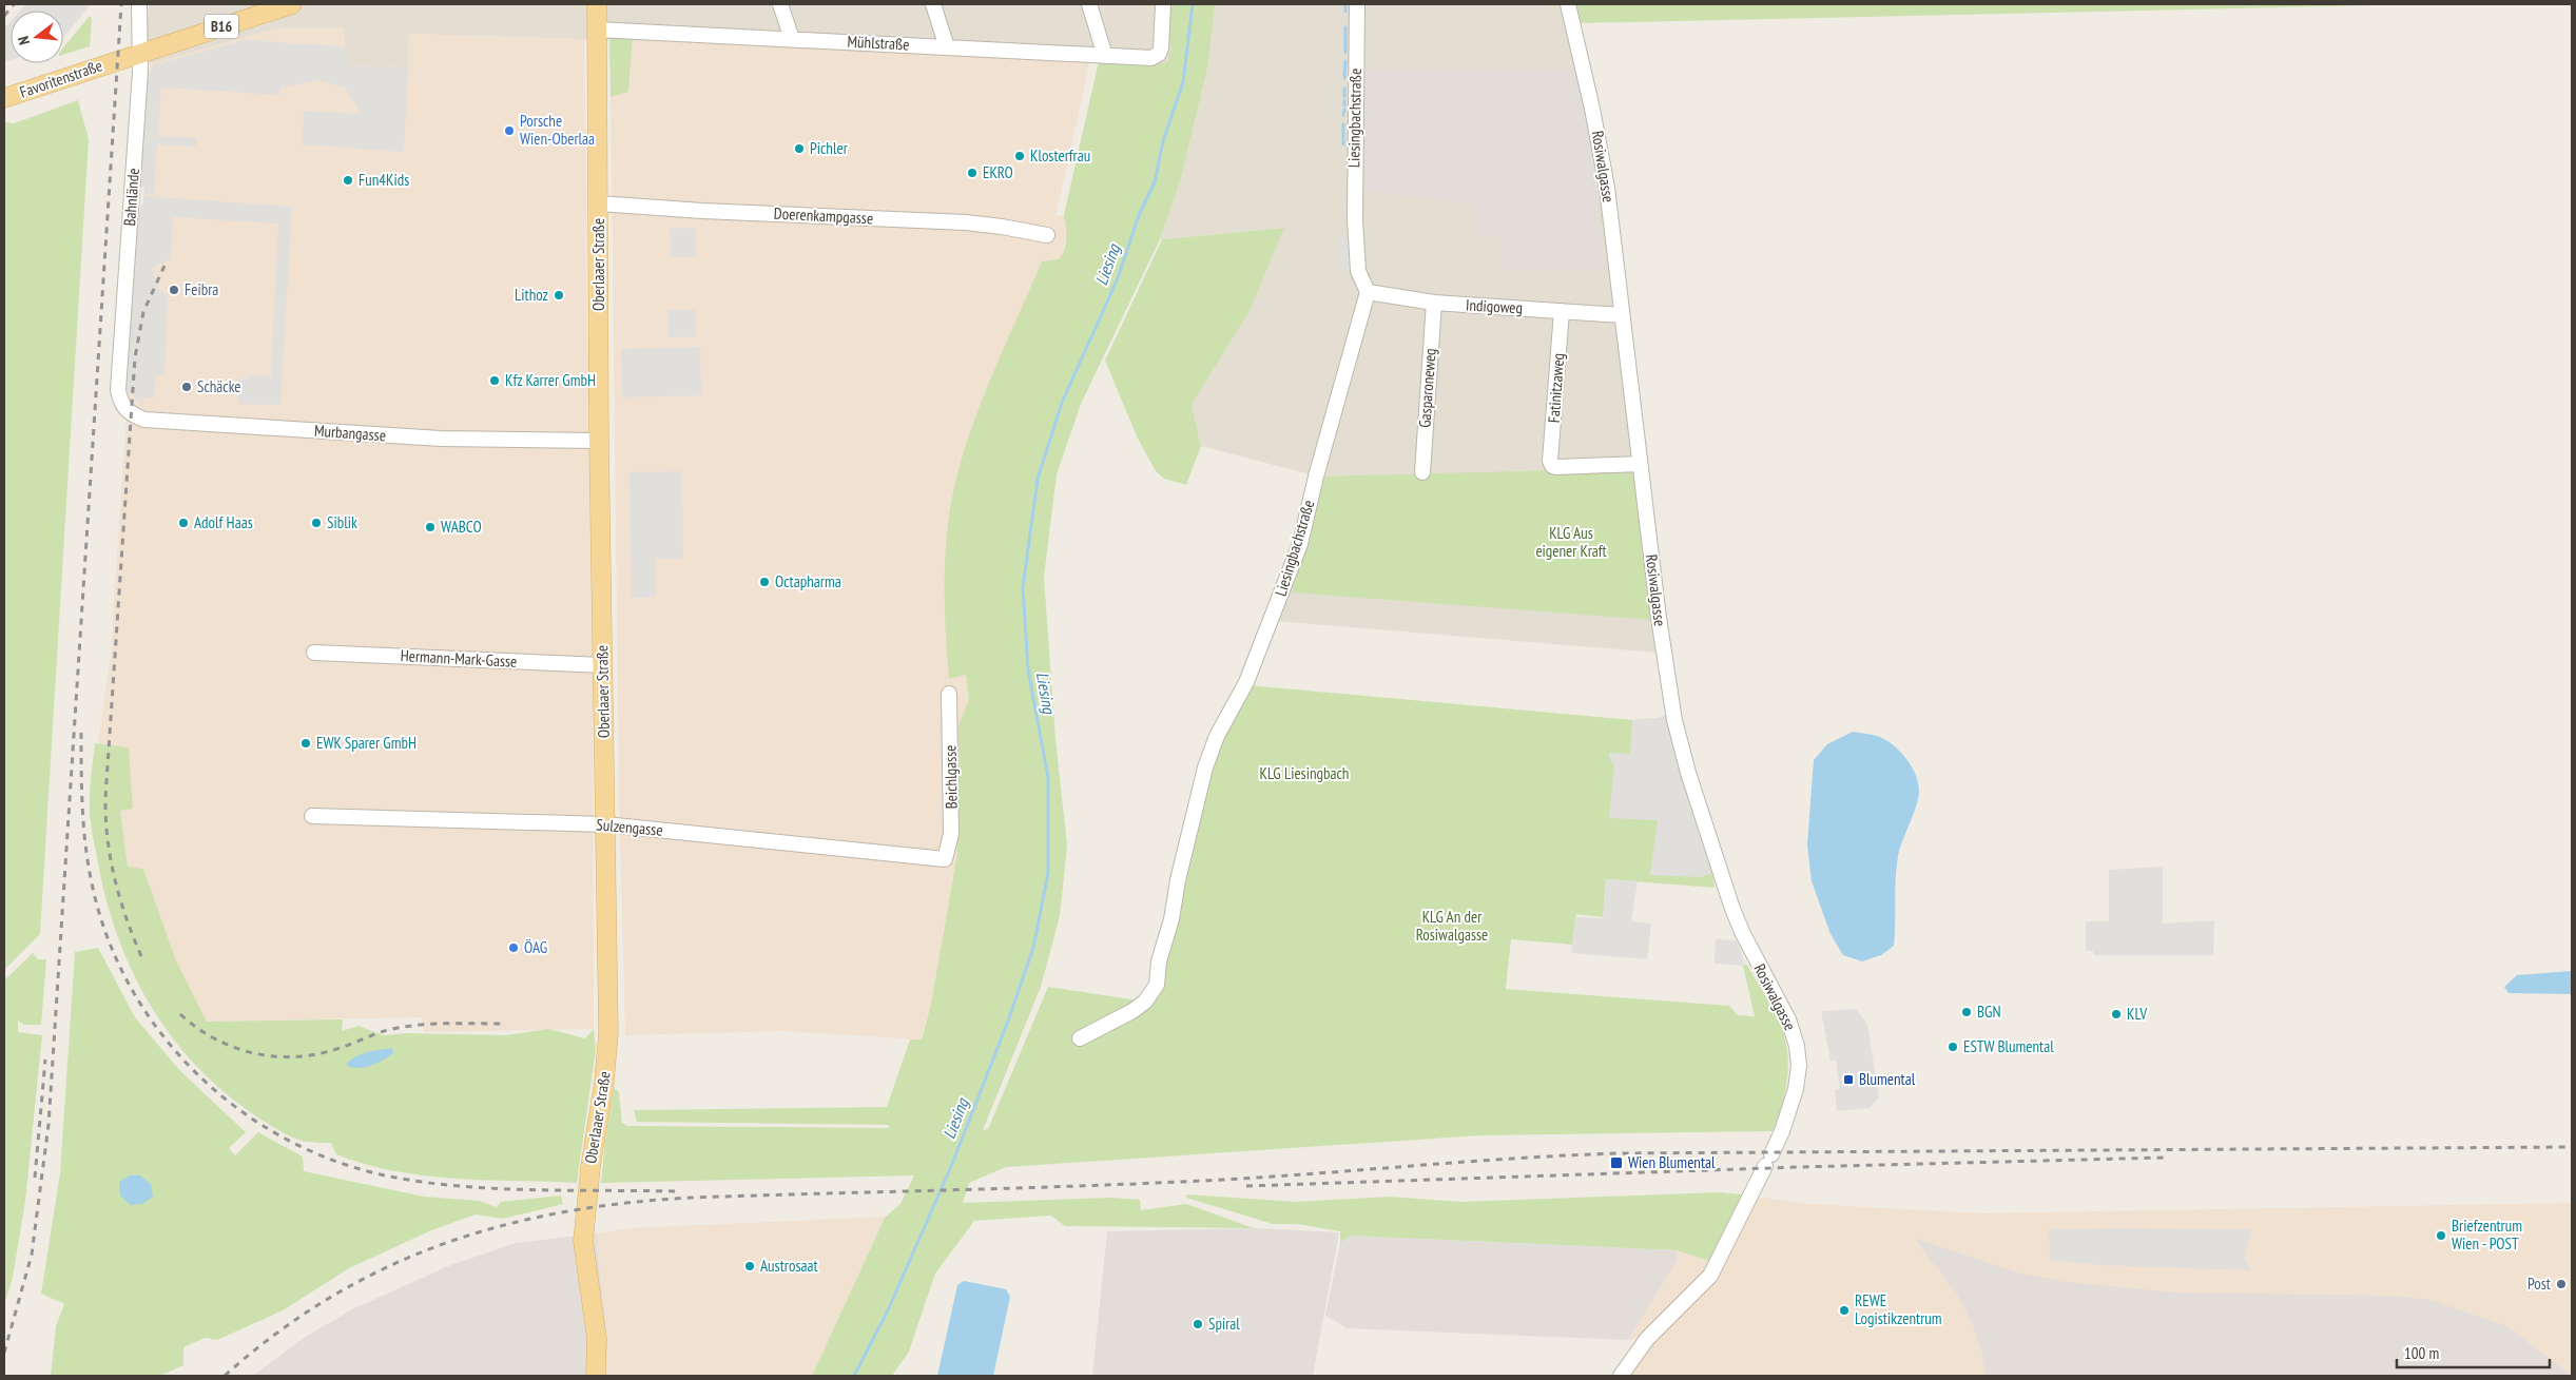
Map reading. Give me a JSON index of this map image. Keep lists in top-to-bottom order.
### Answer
{
  "streets": {
    "main road": ["B16", "Favoritenstraße", "Oberlaaer Straße"],
    "street": [
      "Mühlstraße",
      "Liesingbachstraße",
      "Rosiwalgasse",
      "Bahnlände",
      "Doerenkampgasse",
      "Indigoweg",
      "Gasparoneweg",
      "Fatinitzaweg",
      "Murbangasse",
      "Hermann-Mark-Gasse",
      "Beichlgasse",
      "Sulzengasse"
    ]
  },
  "crossings": [
    ["B16", "Favoritenstraße"],
    ["B16", "Bahnlände"],
    ["Mühlstraße", "Oberlaaer Straße"],
    ["Favoritenstraße", "Bahnlände"],
    ["Liesingbachstraße", "Indigoweg"],
    ["Rosiwalgasse", "Indigoweg"],
    ["Rosiwalgasse", "Fatinitzaweg"],
    ["Bahnlände", "Murbangasse"],
    ["Doerenkampgasse", "Oberlaaer Straße"],
    ["Oberlaaer Straße", "Murbangasse"],
    ["Oberlaaer Straße", "Hermann-Mark-Gasse"],
    ["Oberlaaer Straße", "Sulzengasse"],
    ["Indigoweg", "Gasparoneweg"],
    ["Indigoweg", "Fatinitzaweg"],
    ["Beichlgasse", "Sulzengasse"]
  ],
  "water": ["Liesing"],
  "parks": ["KLG Aus eigener Kraft", "KLG Liesingbach", "KLG An der Rosiwalgasse"],
  "places": {
    "other": [
      "Porsche Wien-Oberlaa",
      "Pichler",
      "Klosterfrau",
      "EKRO",
      "Fun4Kids",
      "Feibra",
      "Lithoz",
      "Kfz Karrer GmbH",
      "Schäcke",
      "Adolf Haas",
      "Siblik",
      "WABCO",
      "Octapharma",
      "EWK Sparer GmbH",
      "ÖAG",
      "BGN",
      "KLV",
      "ESTW Blumental",
      "Briefzentrum Wien - POST",
      "Austrosaat",
      "Post",
      "REWE Logistikzentrum",
      "Spiral"
    ],
    "transit": ["Blumental", "Wien Blumental"]
  },
  "scale_bar": "100 m",
  "north": "left"
}
